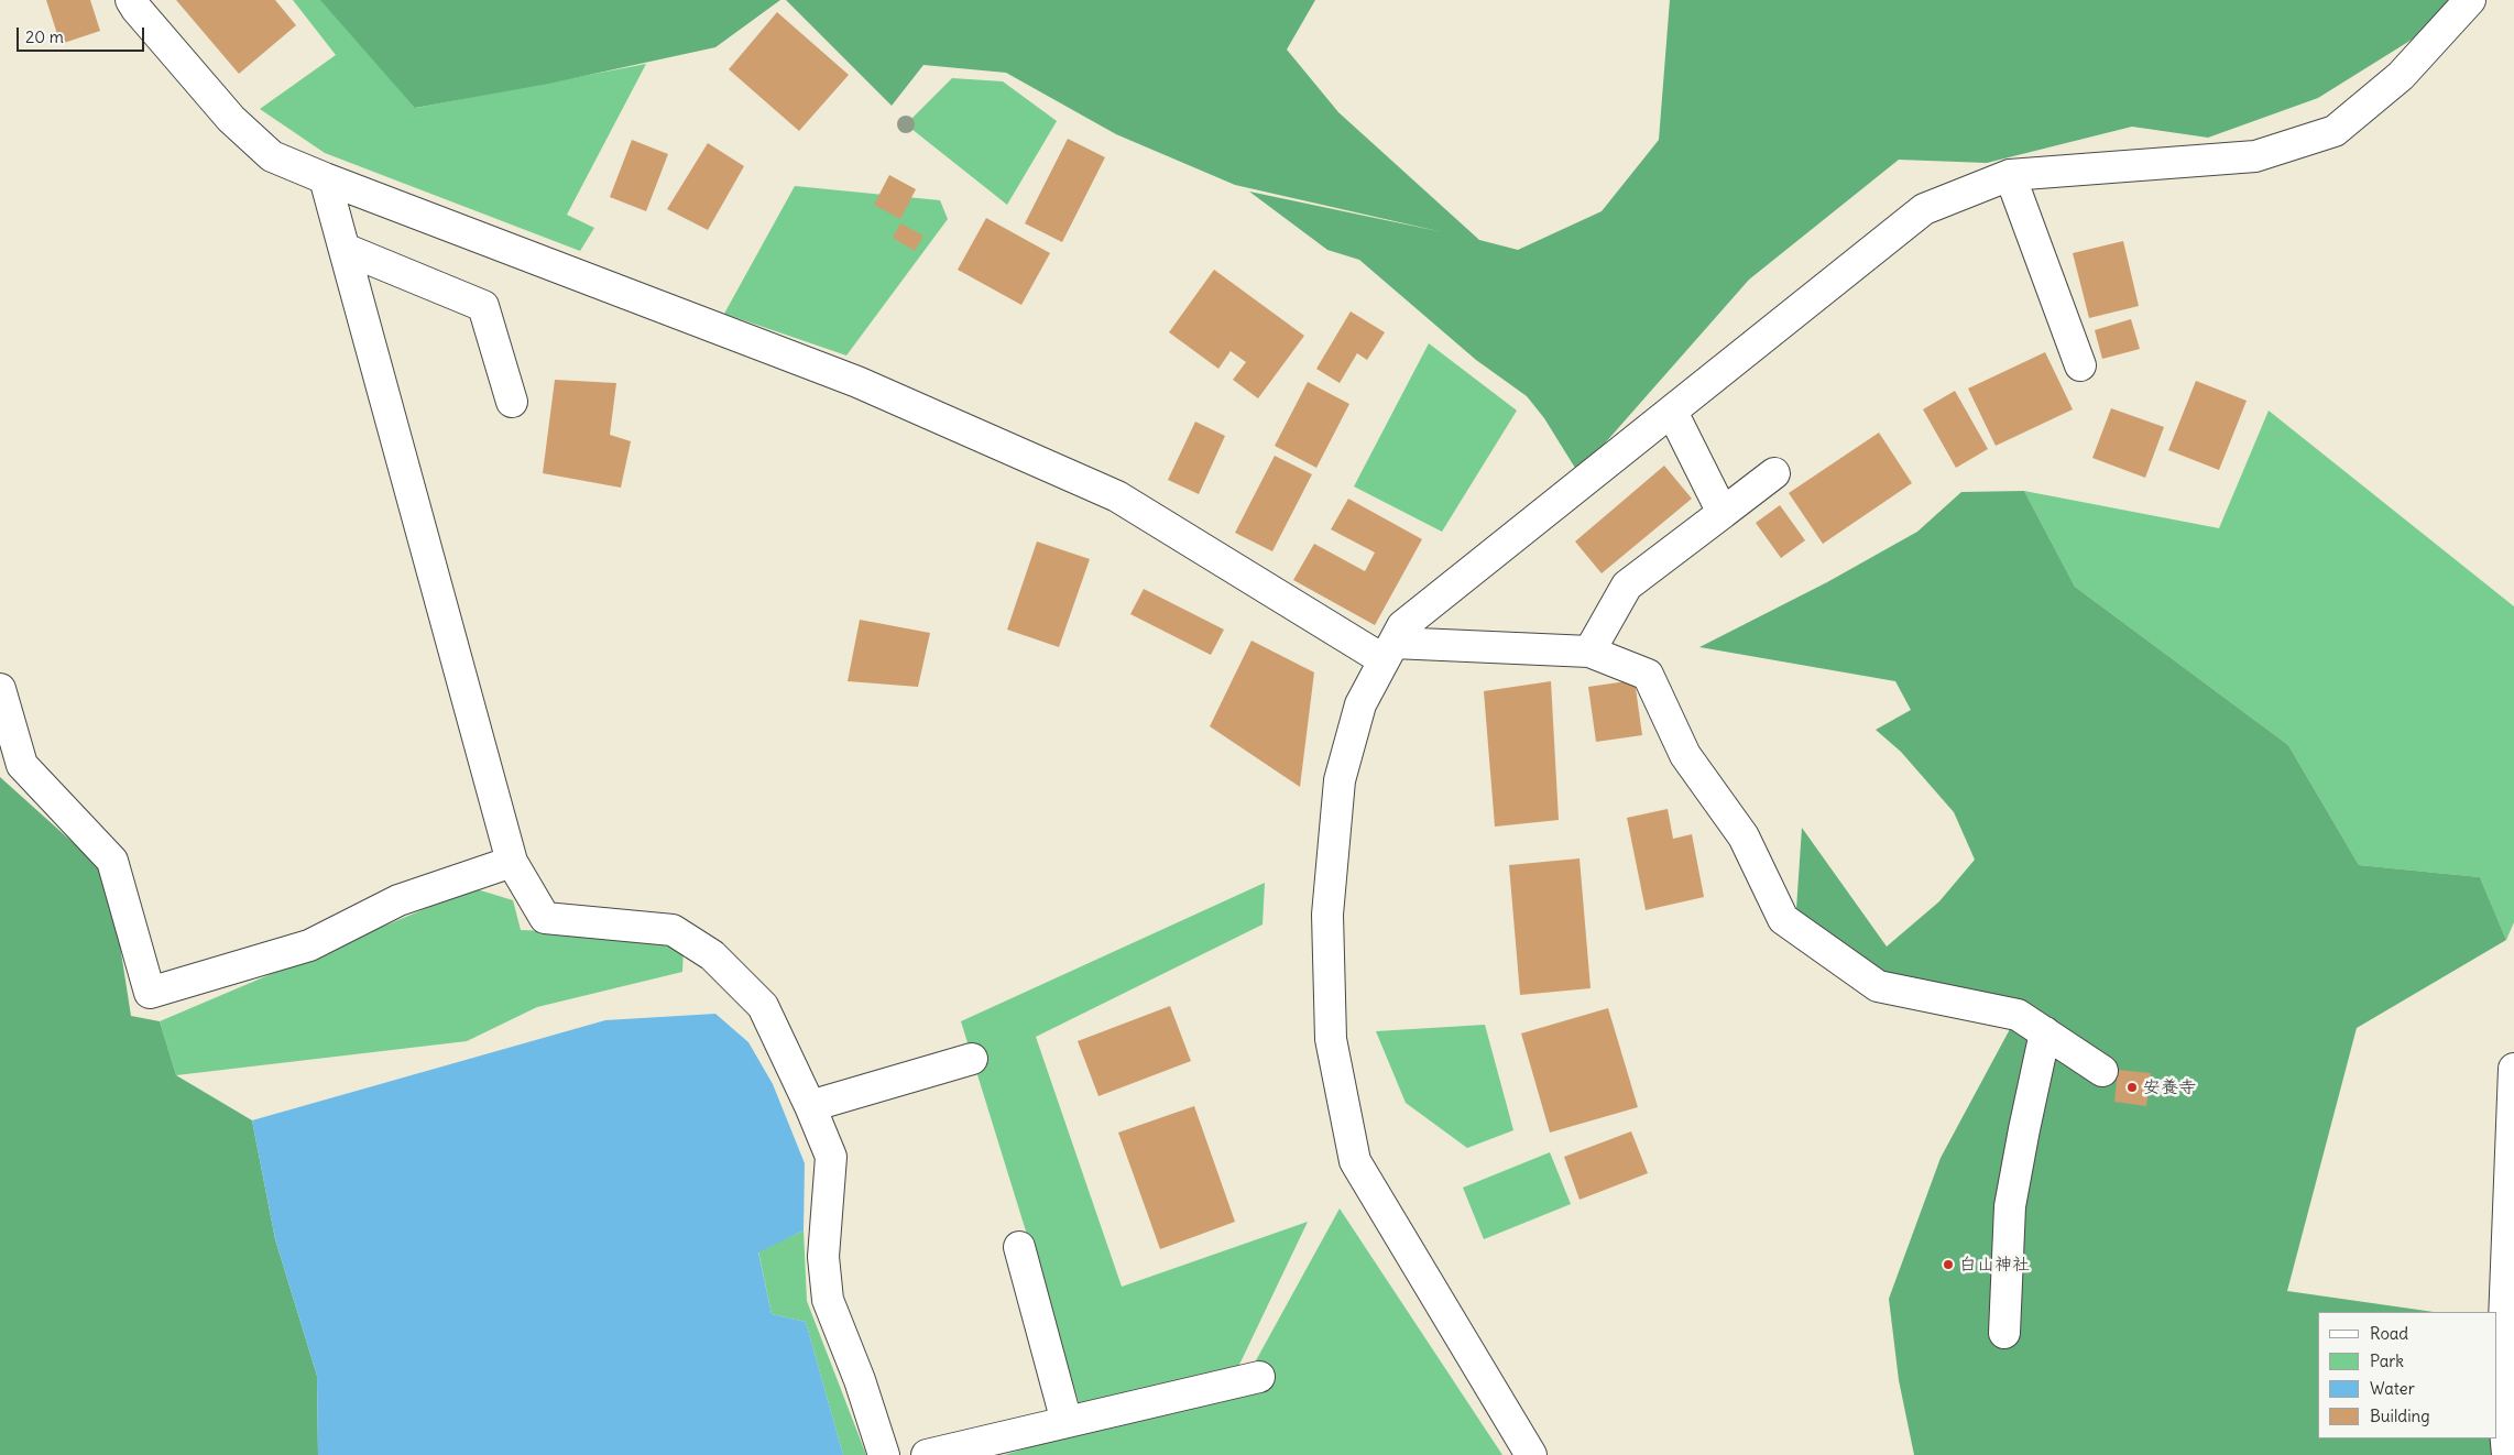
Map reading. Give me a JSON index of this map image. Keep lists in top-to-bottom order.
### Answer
{
  "places": ["安養寺", "白山神社"],
  "legend": [
    "Road",
    "Park",
    "Water",
    "Building"
  ],
  "scale_bar": "20 m"
}
